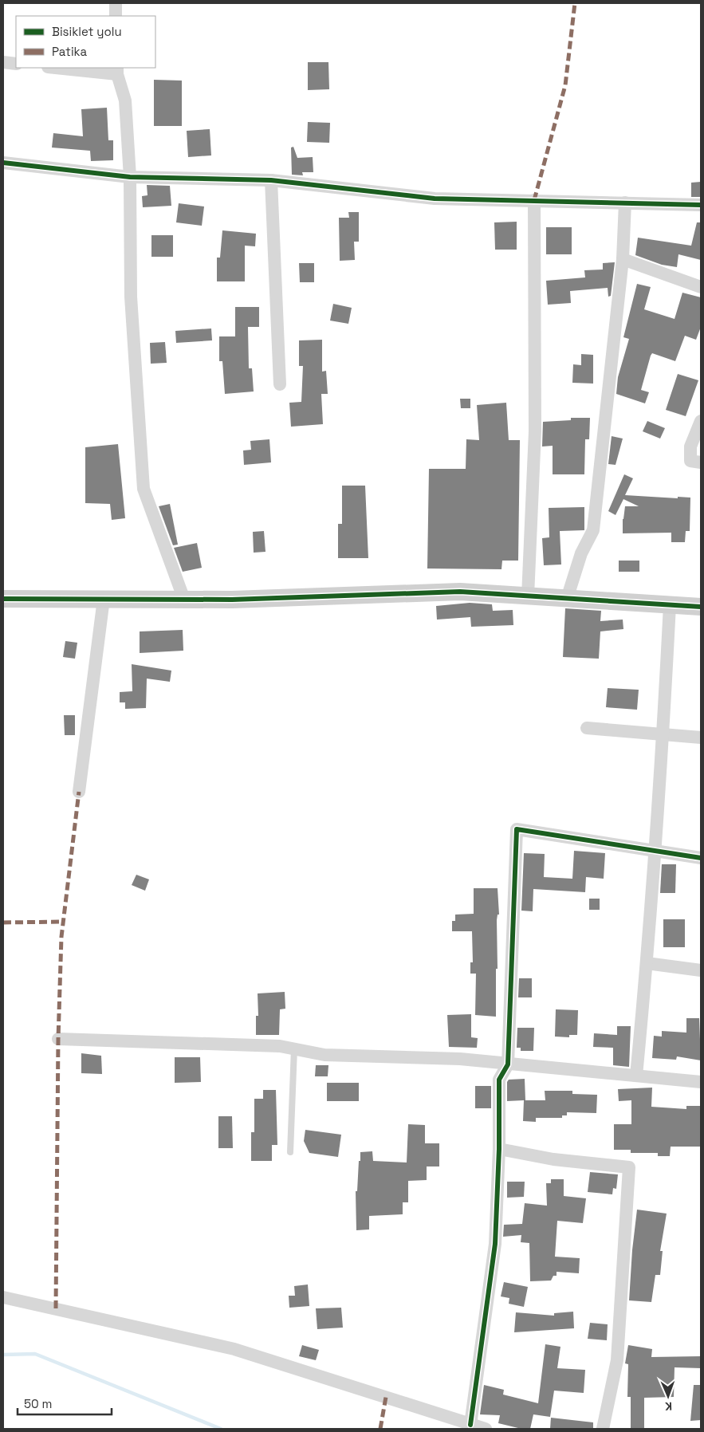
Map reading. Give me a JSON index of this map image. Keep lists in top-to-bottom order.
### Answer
{
  "legend": ["Bisiklet yolu", "Patika"],
  "scale_bar": "50 m",
  "north": "bottom"
}
